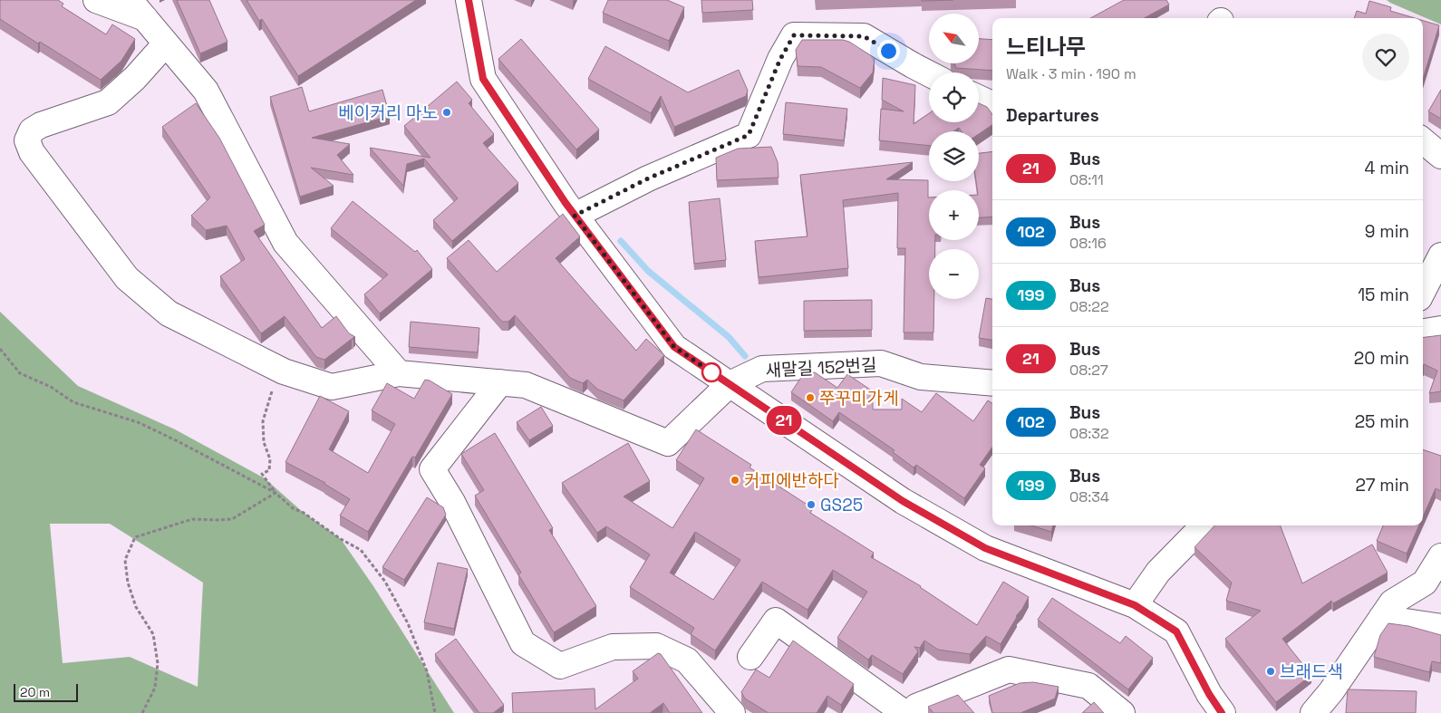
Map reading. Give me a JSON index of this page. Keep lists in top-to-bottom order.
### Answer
{
  "streets": {
    "street": ["새말길 152번길"]
  },
  "places": [
    "베이커리 마노",
    "쭈꾸미가게",
    "커피에반하다",
    "GS25",
    "브래드색"
  ],
  "lines": ["bus line 21"],
  "scale_bar": "20 m",
  "north": "top left",
  "page": {
    "on_map": "21",
    "map_buttons": ["+", "−"],
    "heading": [
      ["느티나무", "Walk · 3 min · 190 m"],
      "Departures"
    ],
    "list": [
      {
        "mark": "21",
        "name": "Bus",
        "note": "08:11",
        "value": "4 min"
      },
      {
        "mark": "102",
        "name": "Bus",
        "note": "08:16",
        "value": "9 min"
      },
      {
        "mark": "199",
        "name": "Bus",
        "note": "08:22",
        "value": "15 min"
      },
      {
        "mark": "21",
        "name": "Bus",
        "note": "08:27",
        "value": "20 min"
      },
      {
        "mark": "102",
        "name": "Bus",
        "note": "08:32",
        "value": "25 min"
      },
      {
        "mark": "199",
        "name": "Bus",
        "note": "08:34",
        "value": "27 min"
      }
    ],
    "scale": "20 m"
  }
}
